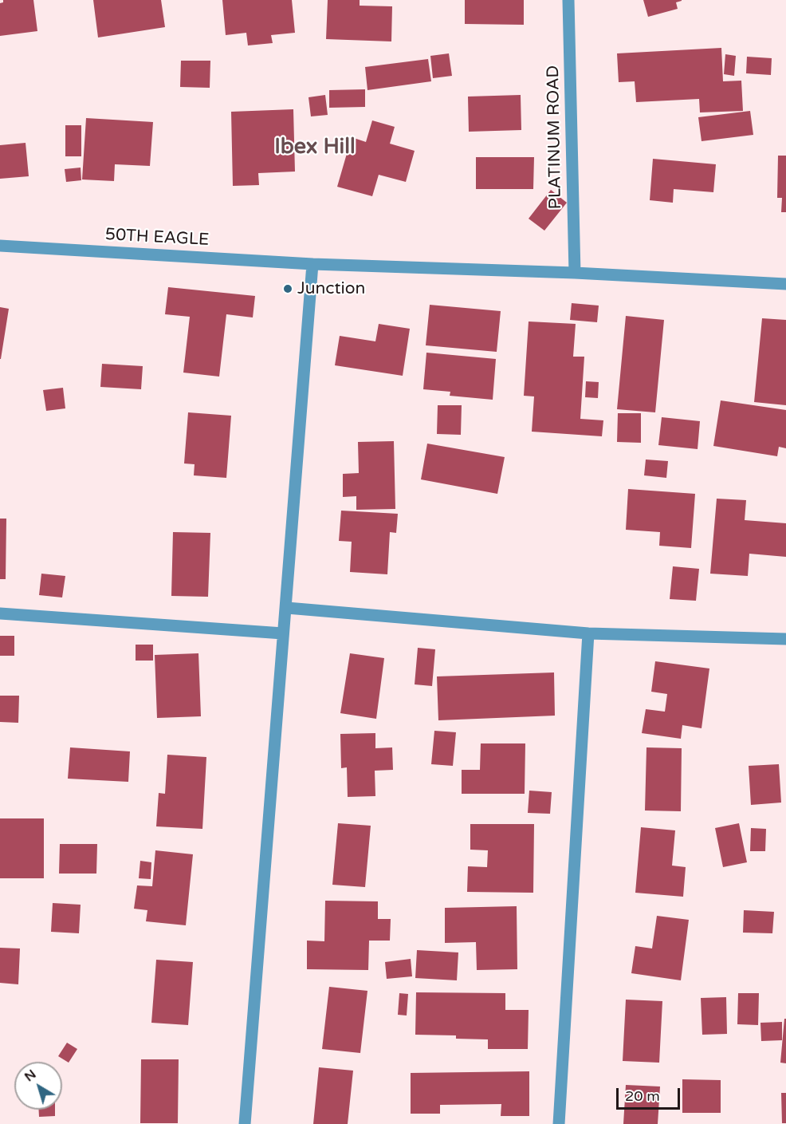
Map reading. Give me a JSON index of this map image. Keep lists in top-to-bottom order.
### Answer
{
  "streets": {
    "street": ["PLATINUM ROAD", "50TH EAGLE"]
  },
  "crossings": [
    ["PLATINUM ROAD", "50TH EAGLE"]
  ],
  "districts": ["Ibex Hill"],
  "places": ["Junction"],
  "scale_bar": "20 m",
  "north": "top left"
}
